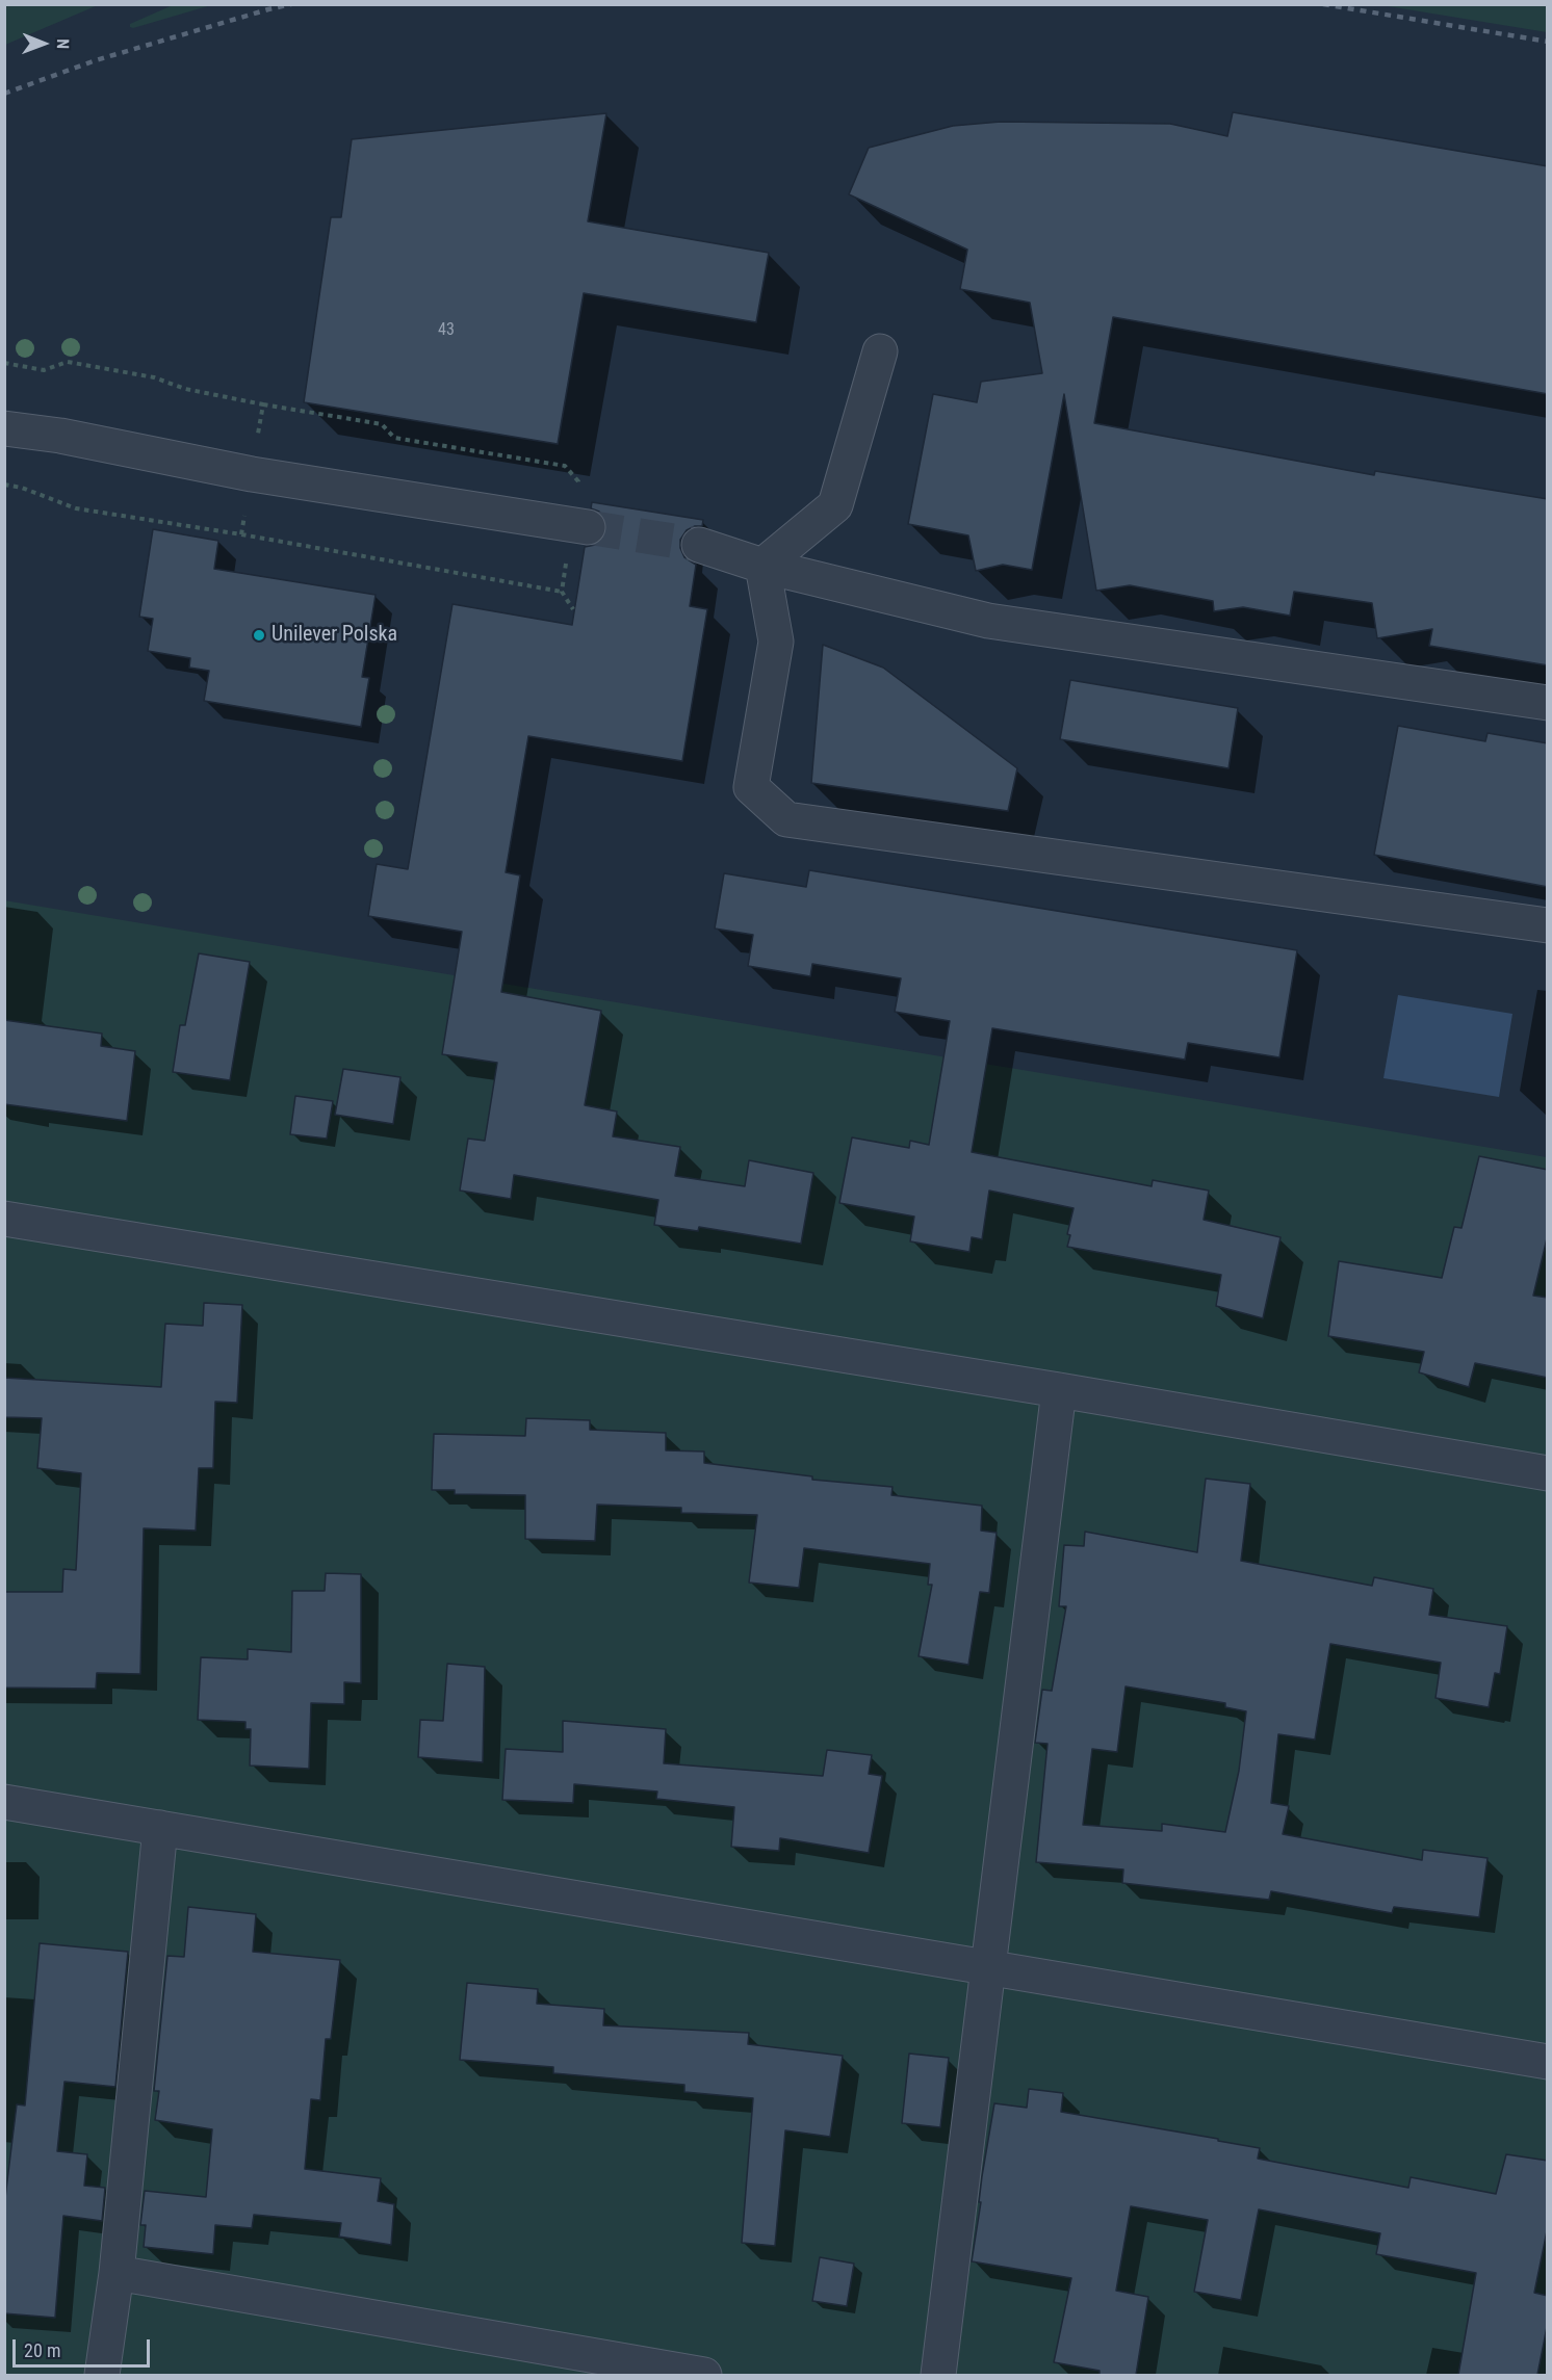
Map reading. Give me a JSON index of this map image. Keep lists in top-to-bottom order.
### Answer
{
  "places": ["Unilever Polska"],
  "house_numbers": ["43"],
  "scale_bar": "20 m",
  "north": "right"
}
